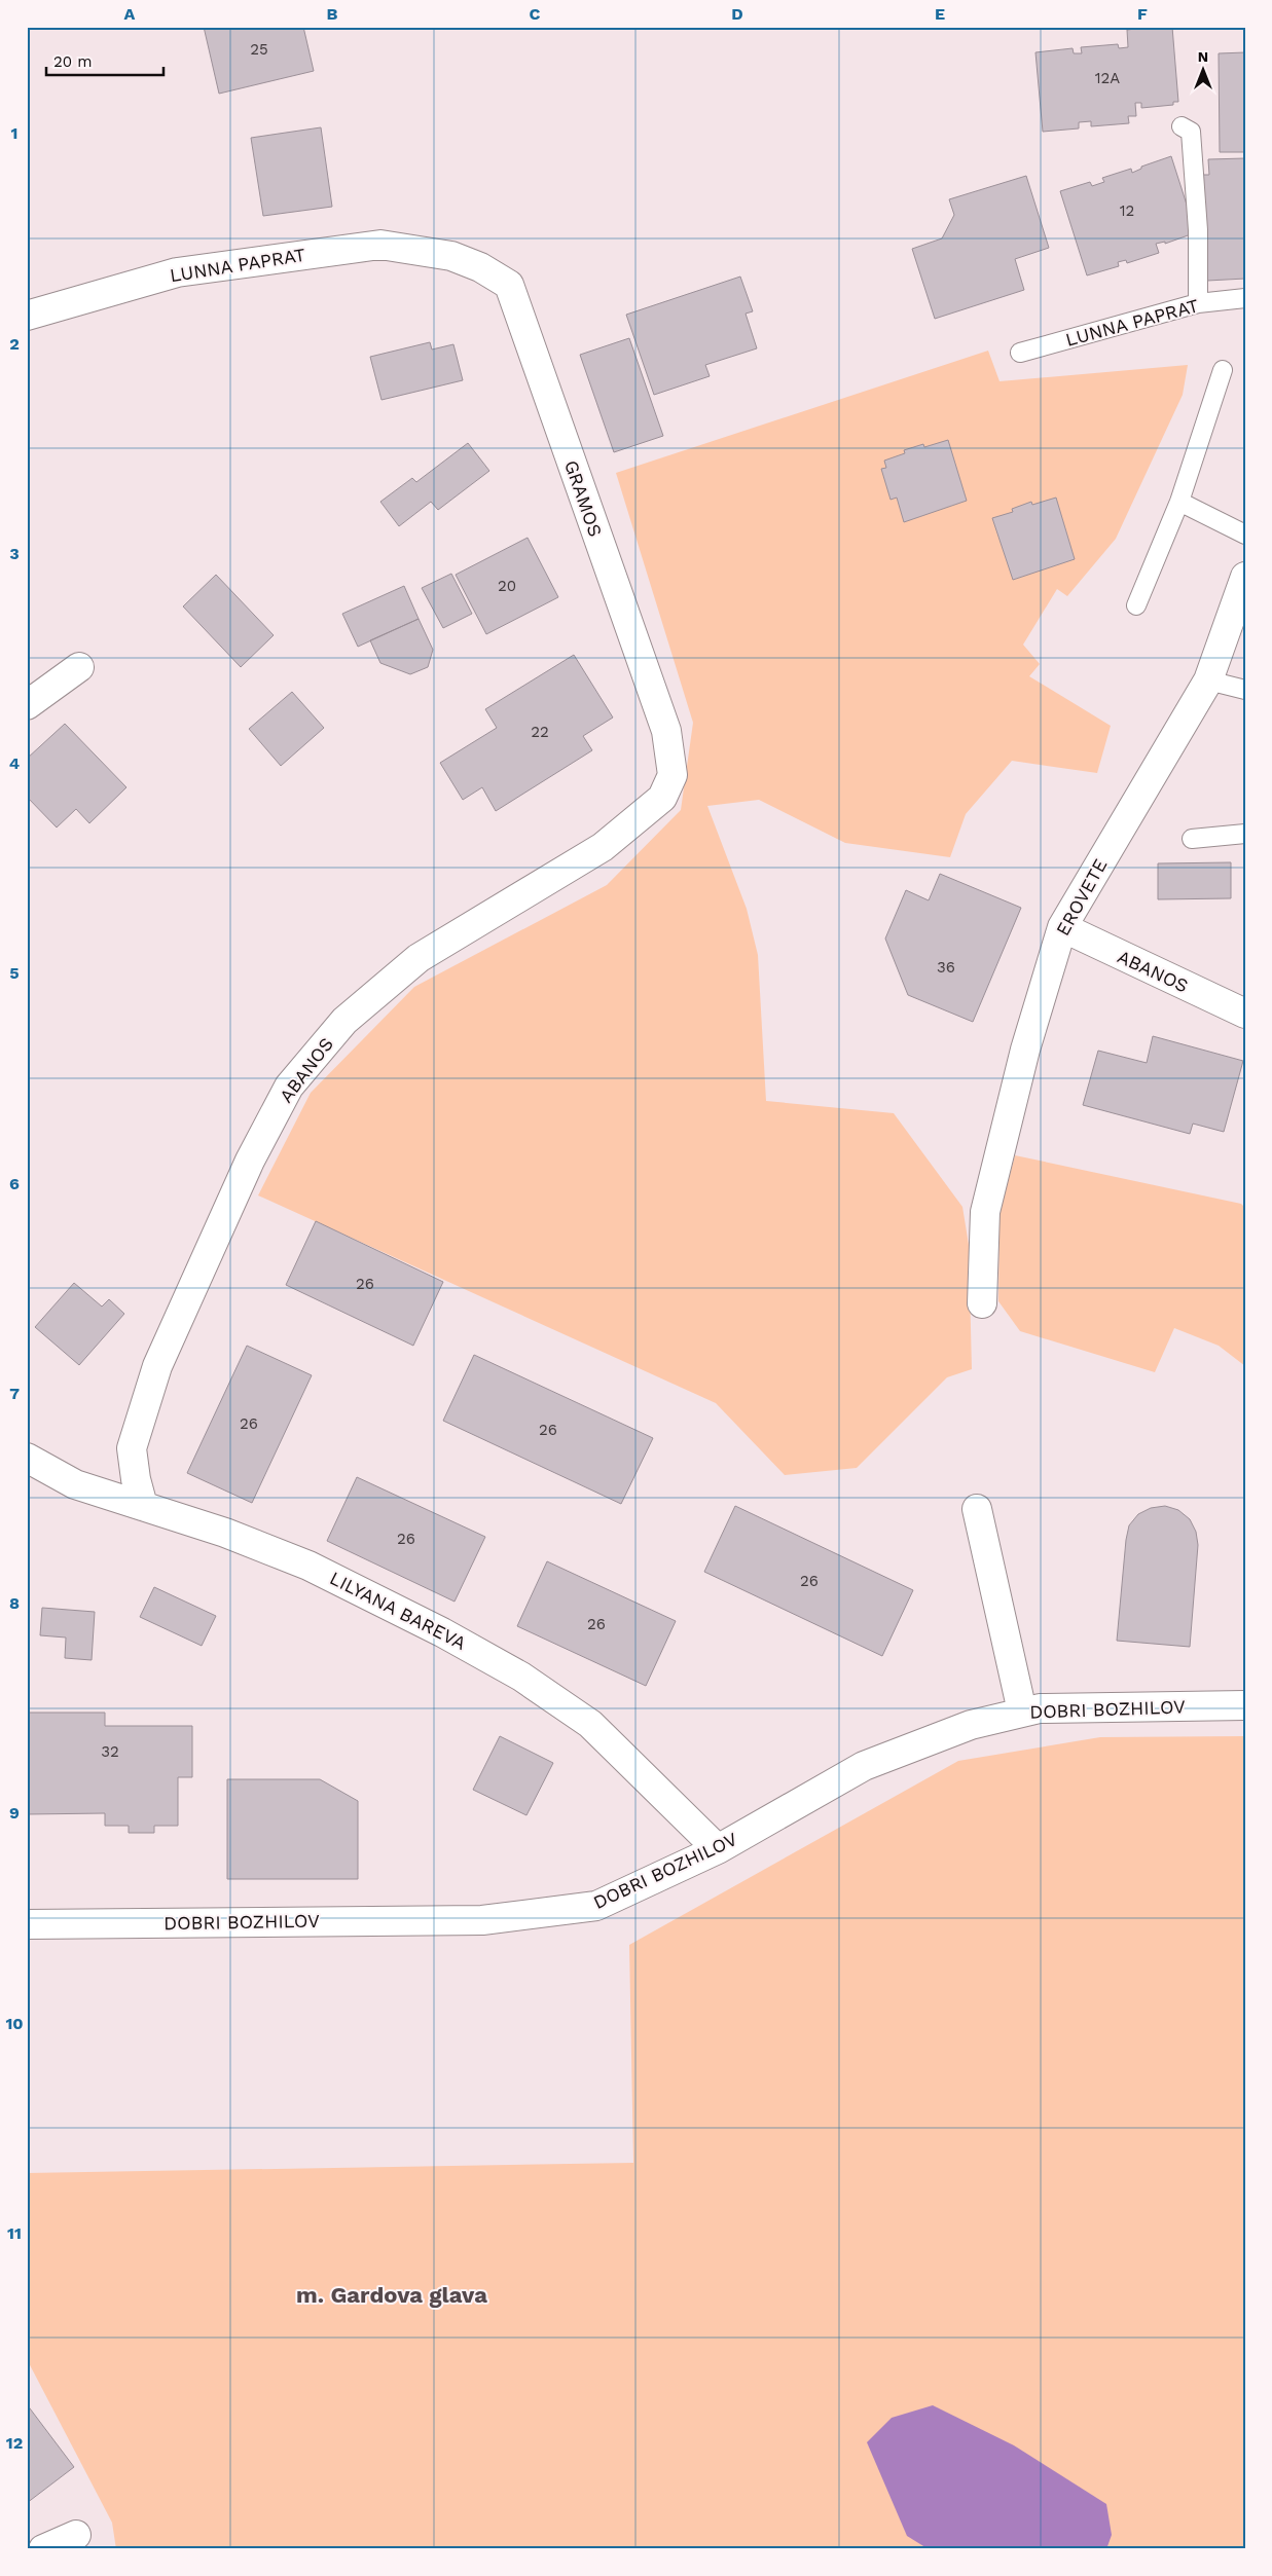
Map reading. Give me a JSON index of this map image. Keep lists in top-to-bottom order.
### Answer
{
  "streets": {
    "street": [
      "LUNNA PAPRAT",
      "GRAMOS",
      "EROVETE",
      "ABANOS",
      "LILYANA BAREVA",
      "DOBRI BOZHILOV"
    ]
  },
  "crossings": [
    ["LUNNA PAPRAT", "GRAMOS"],
    ["GRAMOS", "ABANOS"],
    ["EROVETE", "ABANOS"],
    ["ABANOS", "LILYANA BAREVA"],
    ["LILYANA BAREVA", "DOBRI BOZHILOV"]
  ],
  "districts": ["m. Gardova glava"],
  "house_numbers": [
    "25",
    "12A",
    "12",
    "20",
    "22",
    "36",
    "26",
    "26",
    "26",
    "26",
    "26",
    "26",
    "32"
  ],
  "scale_bar": "20 m",
  "north": "top",
  "grid": {
    "columns": [
      "A",
      "B",
      "C",
      "D",
      "E",
      "F"
    ],
    "rows": [
      "1",
      "2",
      "3",
      "4",
      "5",
      "6",
      "7",
      "8",
      "9",
      "10",
      "11",
      "12"
    ]
  }
}
